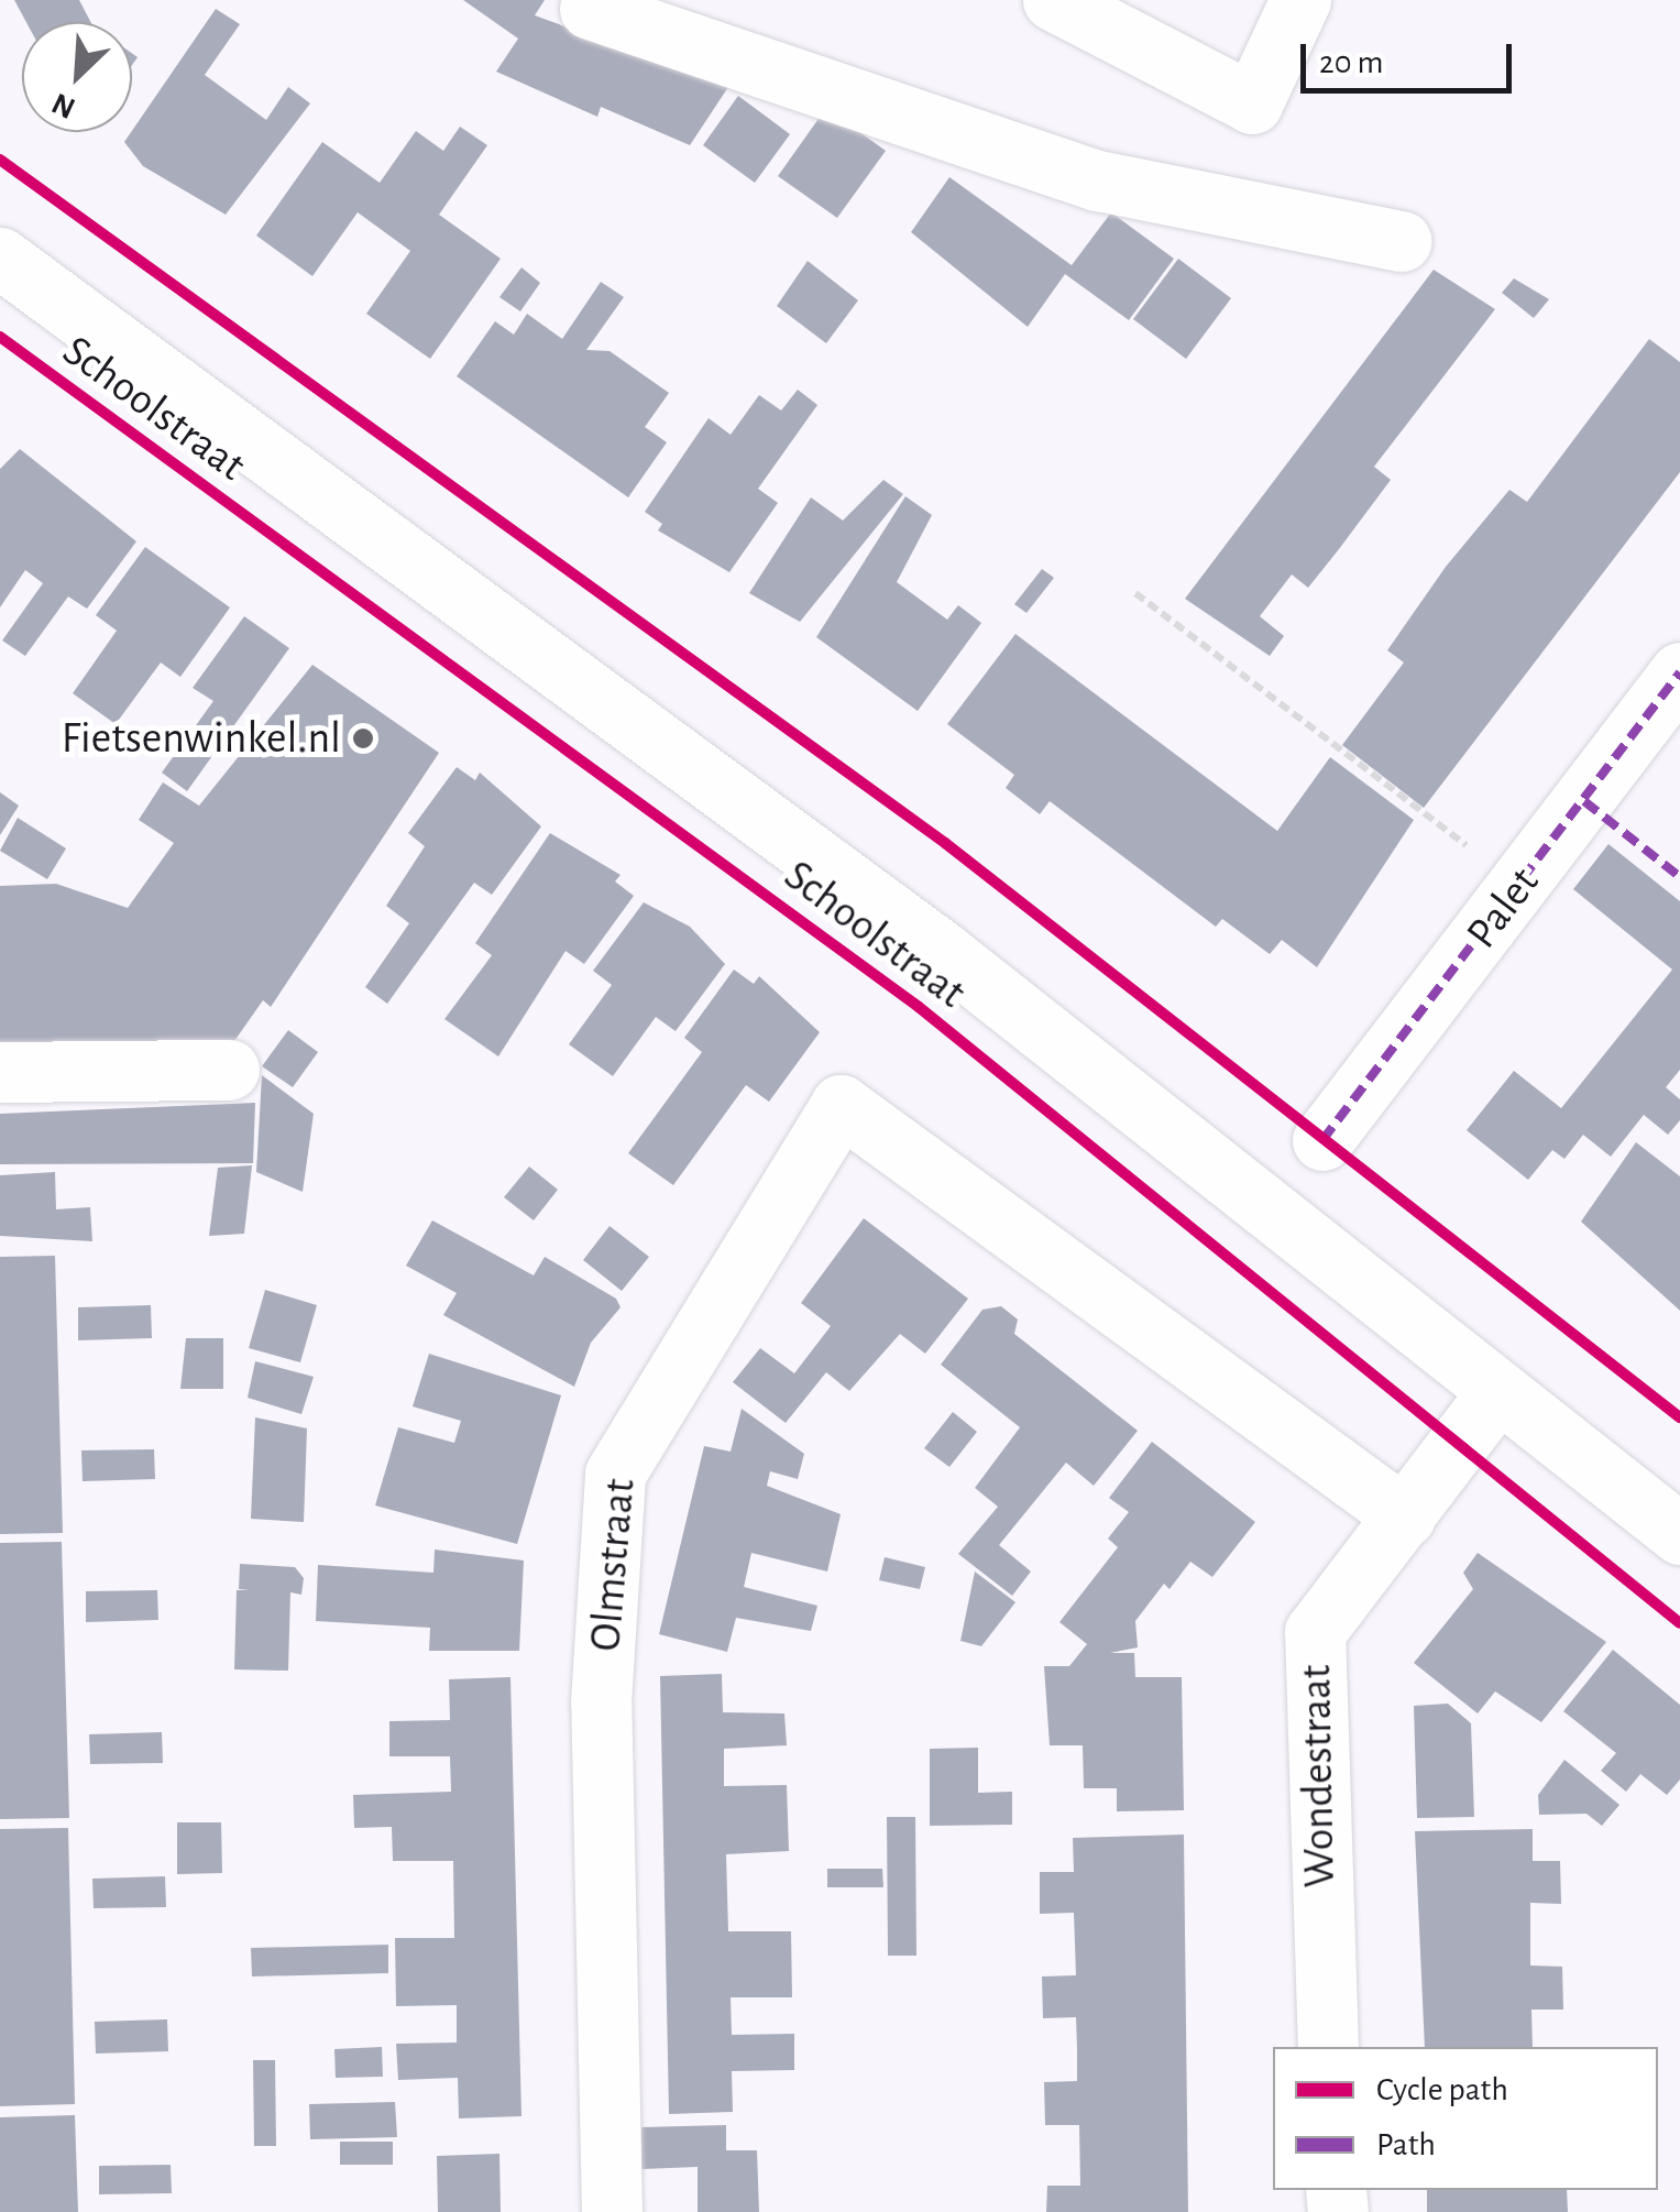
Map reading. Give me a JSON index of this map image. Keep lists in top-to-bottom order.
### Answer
{
  "streets": {
    "street": [
      "Schoolstraat",
      "Palet",
      "Olmstraat",
      "Wondestraat"
    ]
  },
  "crossings": [
    ["Schoolstraat", "Wondestraat"],
    ["Olmstraat", "Wondestraat"]
  ],
  "places": ["Fietsenwinkel.nl"],
  "legend": ["Cycle path", "Path"],
  "scale_bar": "20 m",
  "north": "bottom left"
}
